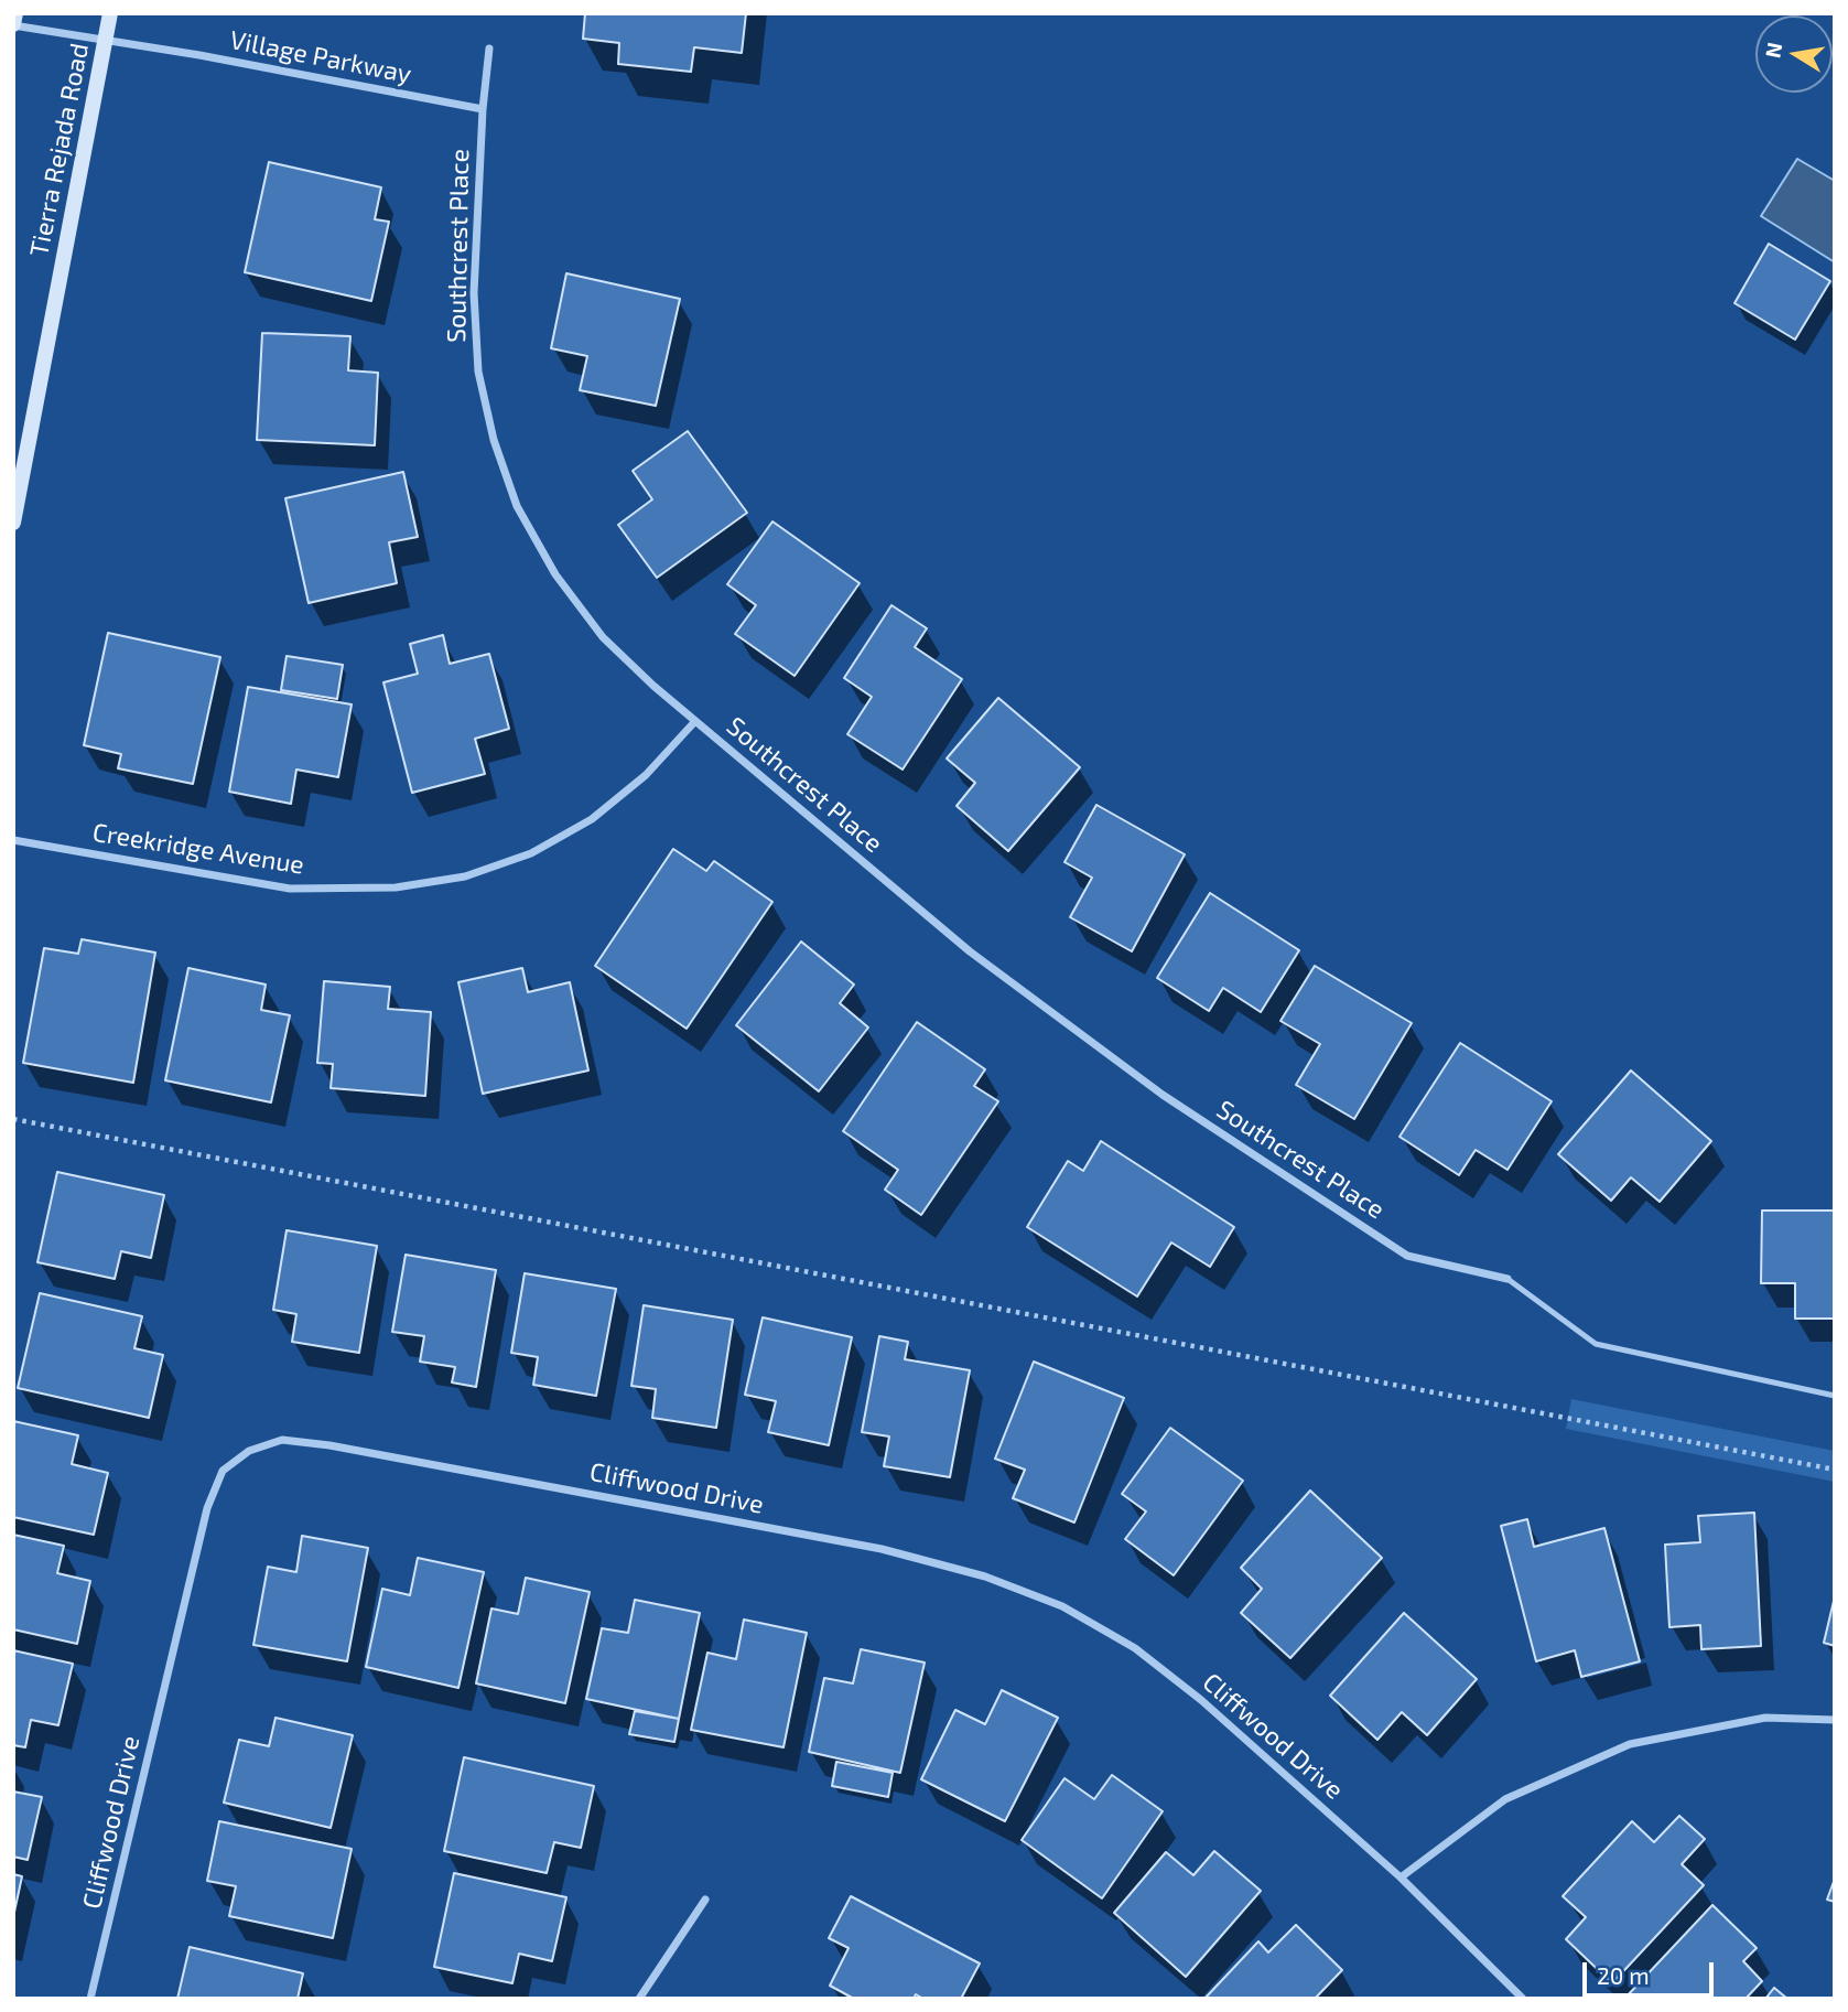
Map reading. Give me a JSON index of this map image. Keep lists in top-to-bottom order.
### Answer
{
  "streets": {
    "main road": ["Tierra Rejada Road"],
    "street": [
      "Village Parkway",
      "Southcrest Place",
      "Creekridge Avenue",
      "Cliffwood Drive"
    ]
  },
  "crossings": [
    ["Village Parkway", "Tierra Rejada Road"],
    ["Village Parkway", "Southcrest Place"],
    ["Southcrest Place", "Creekridge Avenue"]
  ],
  "scale_bar": "20 m",
  "north": "left"
}
